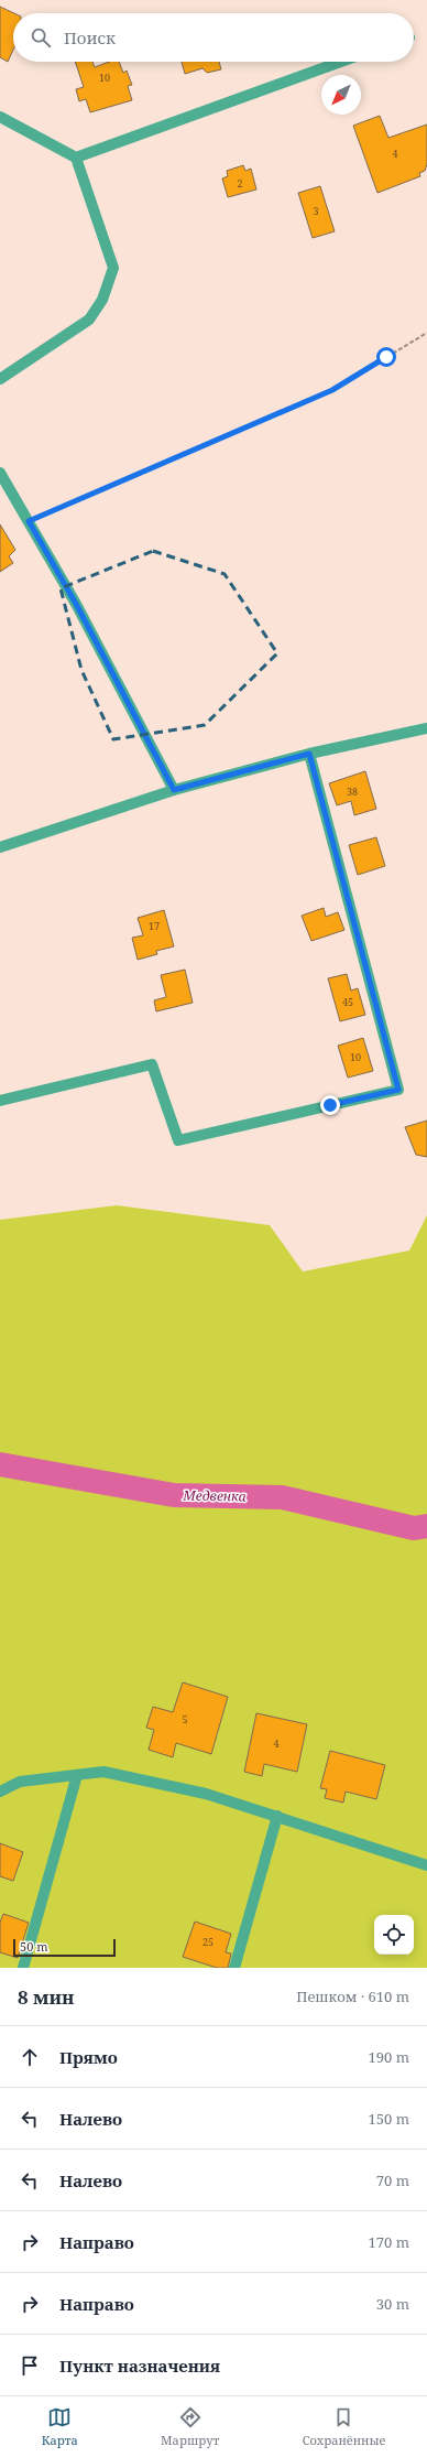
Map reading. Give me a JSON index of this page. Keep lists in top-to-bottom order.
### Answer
{
  "water": ["Медвенка"],
  "house_numbers": [
    "10",
    "4",
    "2",
    "3",
    "38",
    "17",
    "45",
    "10",
    "5",
    "4",
    "25"
  ],
  "scale_bar": "50 m",
  "north": "bottom left",
  "page": {
    "search": "Поиск",
    "scale": "50 m",
    "heading": ["8 мин", "Пешком · 610 m"],
    "list": [
      ["Прямо", "190 m"],
      ["Налево", "150 m"],
      ["Налево", "70 m"],
      ["Направо", "170 m"],
      ["Направо", "30 m"],
      "Пункт назначения"
    ],
    "nav": ["Карта", "Маршрут", "Сохранённые"]
  }
}
